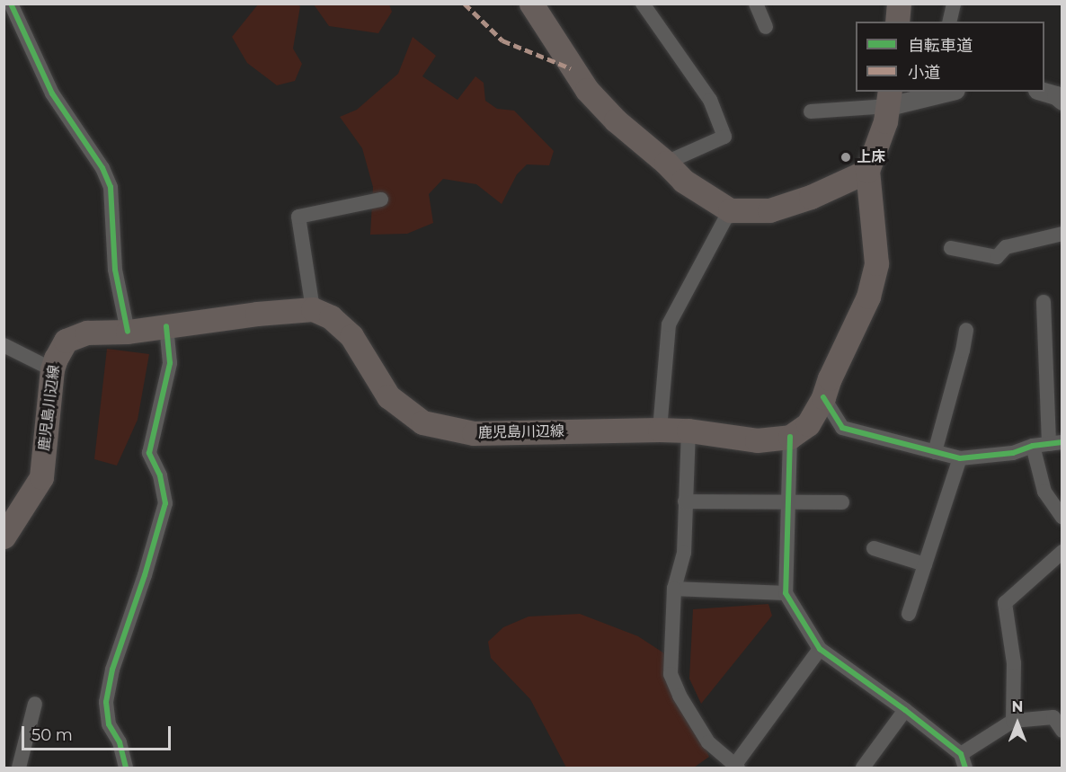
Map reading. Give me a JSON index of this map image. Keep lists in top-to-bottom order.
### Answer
{
  "streets": {
    "main road": ["鹿児島川辺線"]
  },
  "places": ["上床"],
  "legend": ["自転車道", "小道"],
  "scale_bar": "50 m",
  "north": "top"
}
